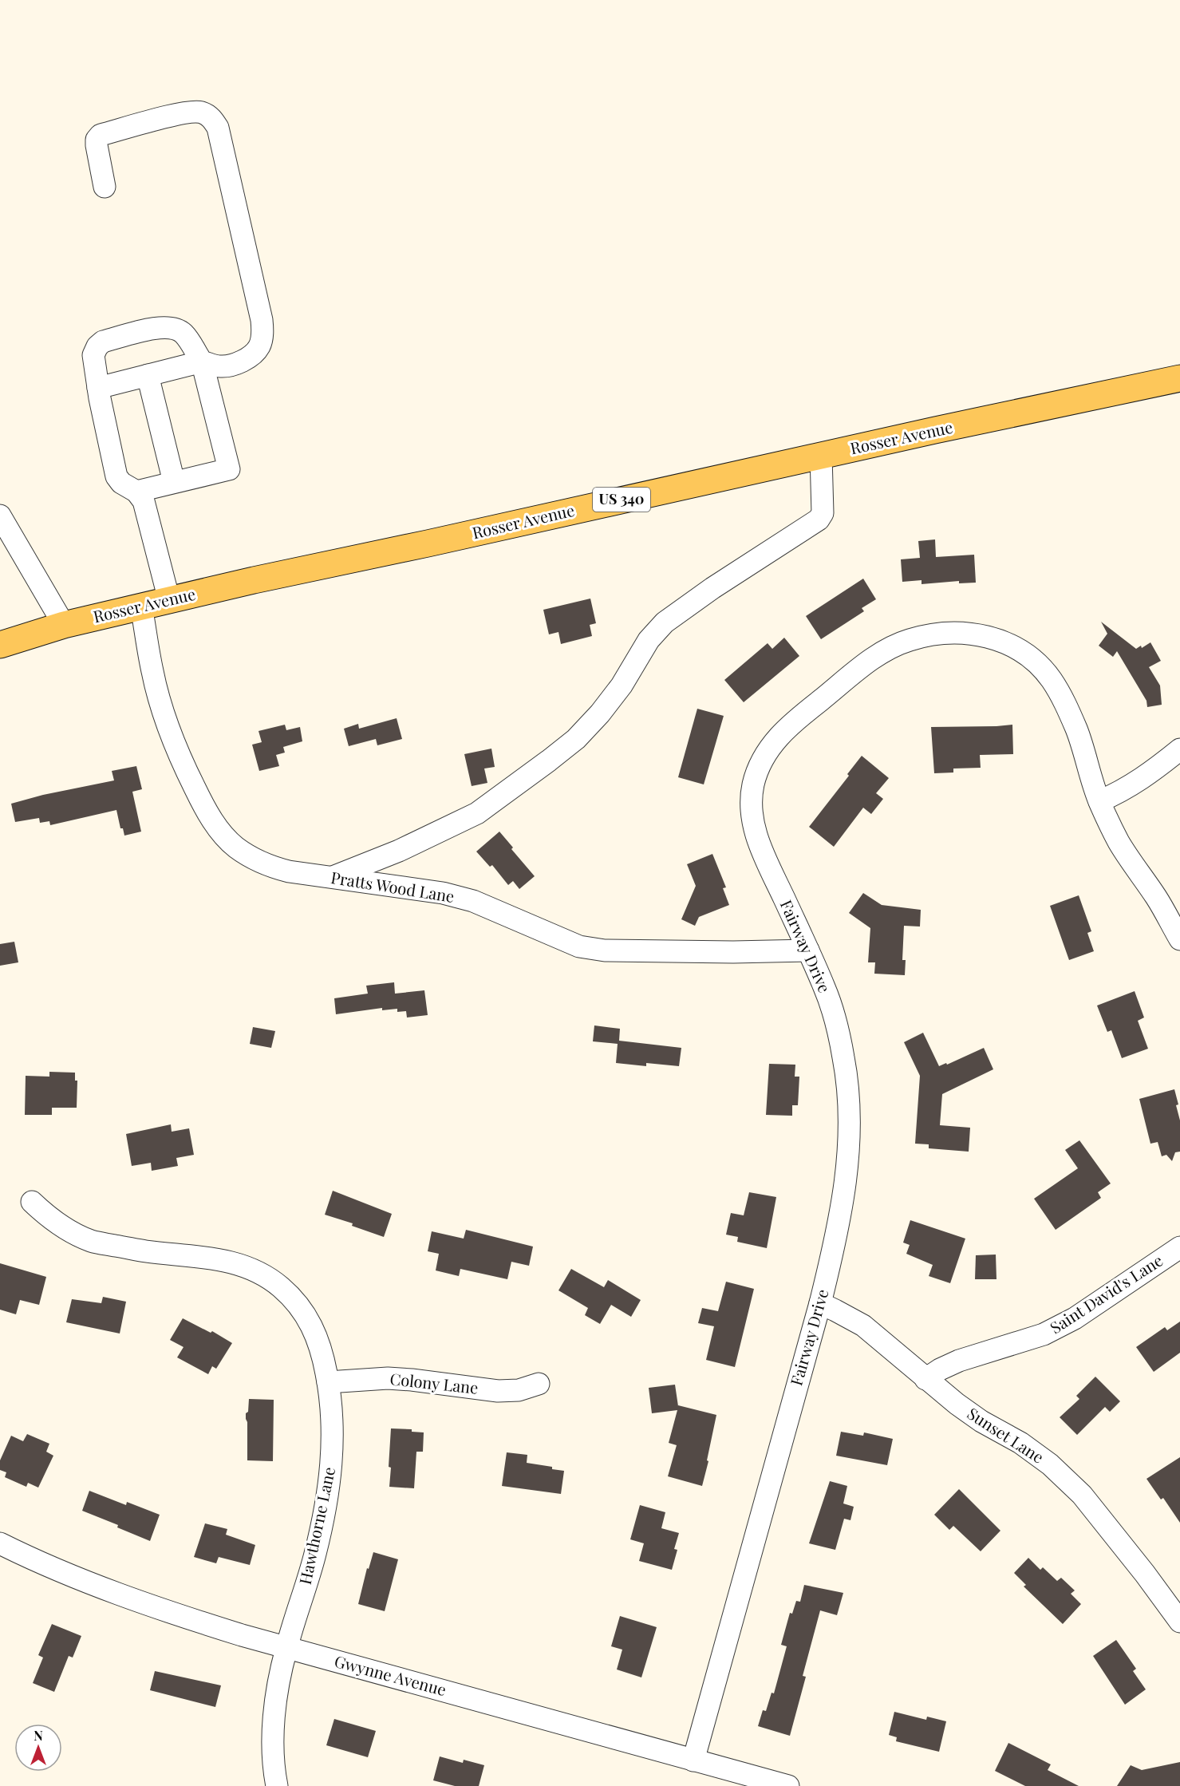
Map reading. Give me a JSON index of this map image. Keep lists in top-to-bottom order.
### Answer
{
  "streets": {
    "main road": ["Rosser Avenue", "US 340"],
    "street": [
      "Pratts Wood Lane",
      "Fairway Drive",
      "Saint David's Lane",
      "Colony Lane",
      "Sunset Lane",
      "Hawthorne Lane",
      "Gwynne Avenue"
    ]
  },
  "crossings": [
    ["Rosser Avenue", "Pratts Wood Lane"],
    ["Pratts Wood Lane", "Fairway Drive"],
    ["Fairway Drive", "Sunset Lane"],
    ["Fairway Drive", "Gwynne Avenue"],
    ["Saint David's Lane", "Sunset Lane"],
    ["Colony Lane", "Hawthorne Lane"],
    ["Hawthorne Lane", "Gwynne Avenue"]
  ],
  "north": "top"
}
